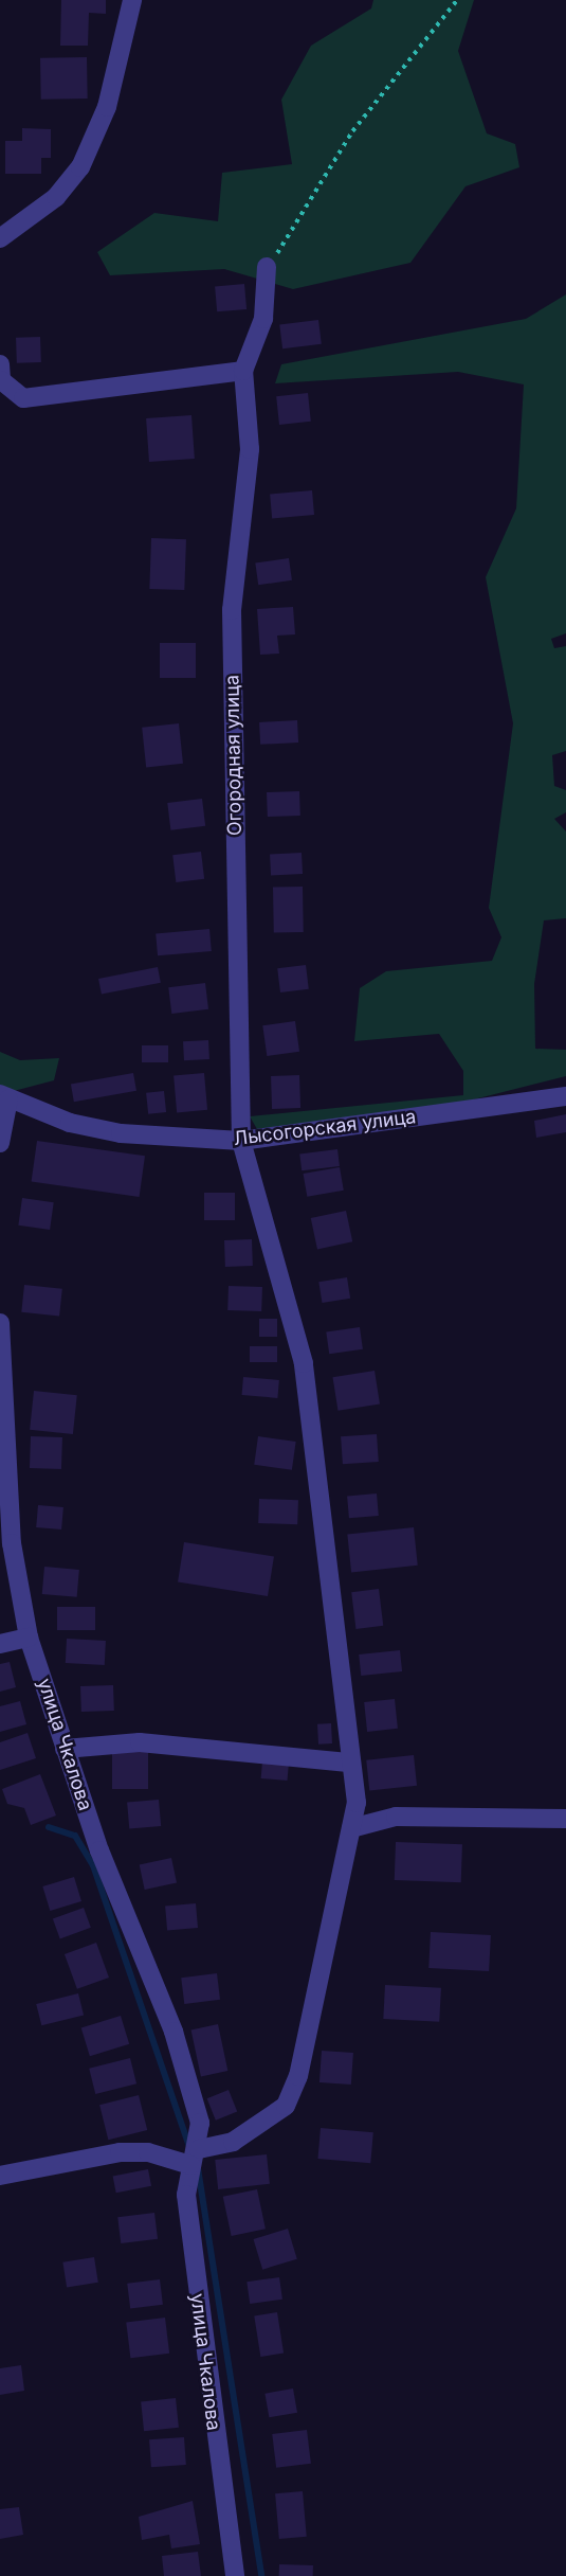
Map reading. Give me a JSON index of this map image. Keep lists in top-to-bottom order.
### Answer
{
  "streets": {
    "street": ["Огородная улица", "Лысогорская улица", "улица Чкалова"]
  },
  "crossings": [
    ["Огородная улица", "Лысогорская улица"]
  ]
}
